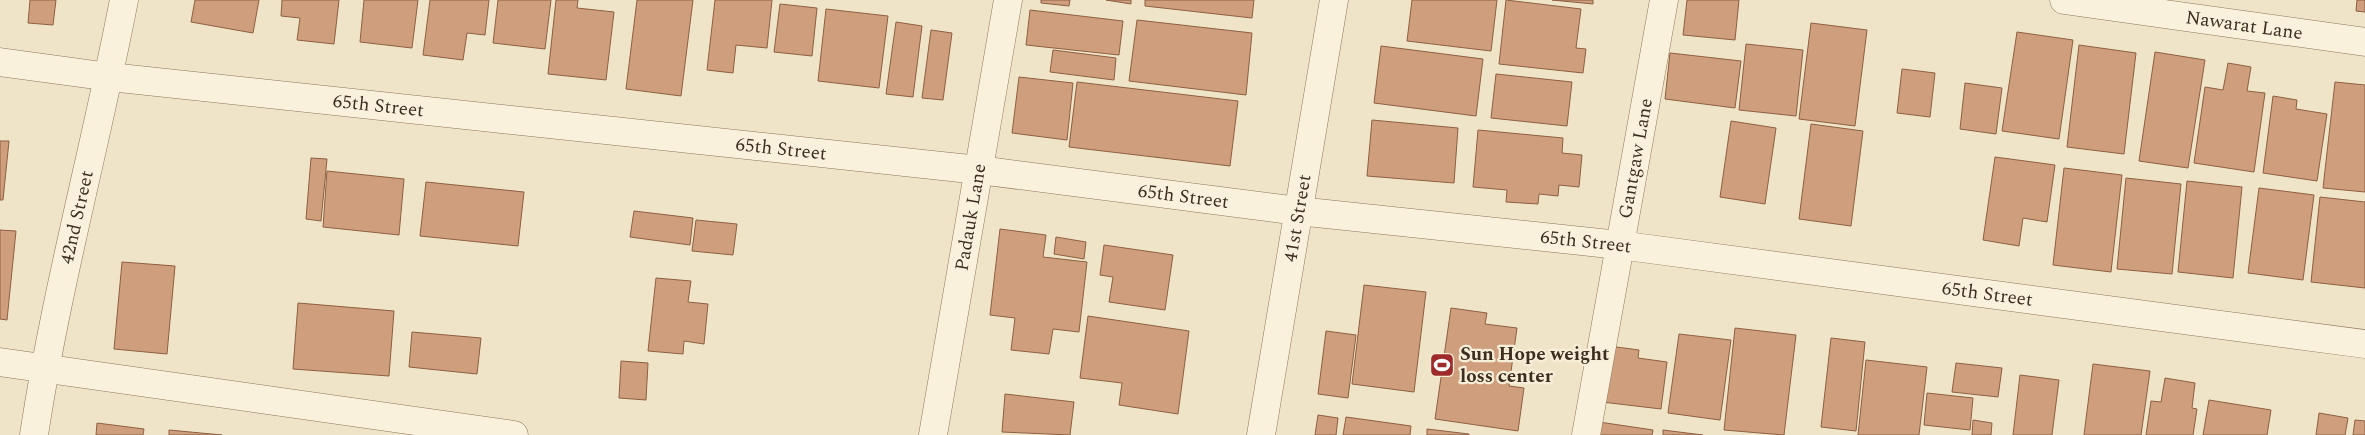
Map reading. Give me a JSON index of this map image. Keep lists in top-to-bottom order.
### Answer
{
  "streets": {
    "street": [
      "Nawarat Lane",
      "65th Street",
      "Gantgaw Lane",
      "42nd Street",
      "41st Street",
      "Padauk Lane"
    ]
  },
  "crossings": [
    ["65th Street", "Gantgaw Lane"],
    ["65th Street", "42nd Street"],
    ["65th Street", "41st Street"],
    ["65th Street", "Padauk Lane"]
  ],
  "places": {
    "sports": ["Sun Hope weight loss center"]
  }
}
